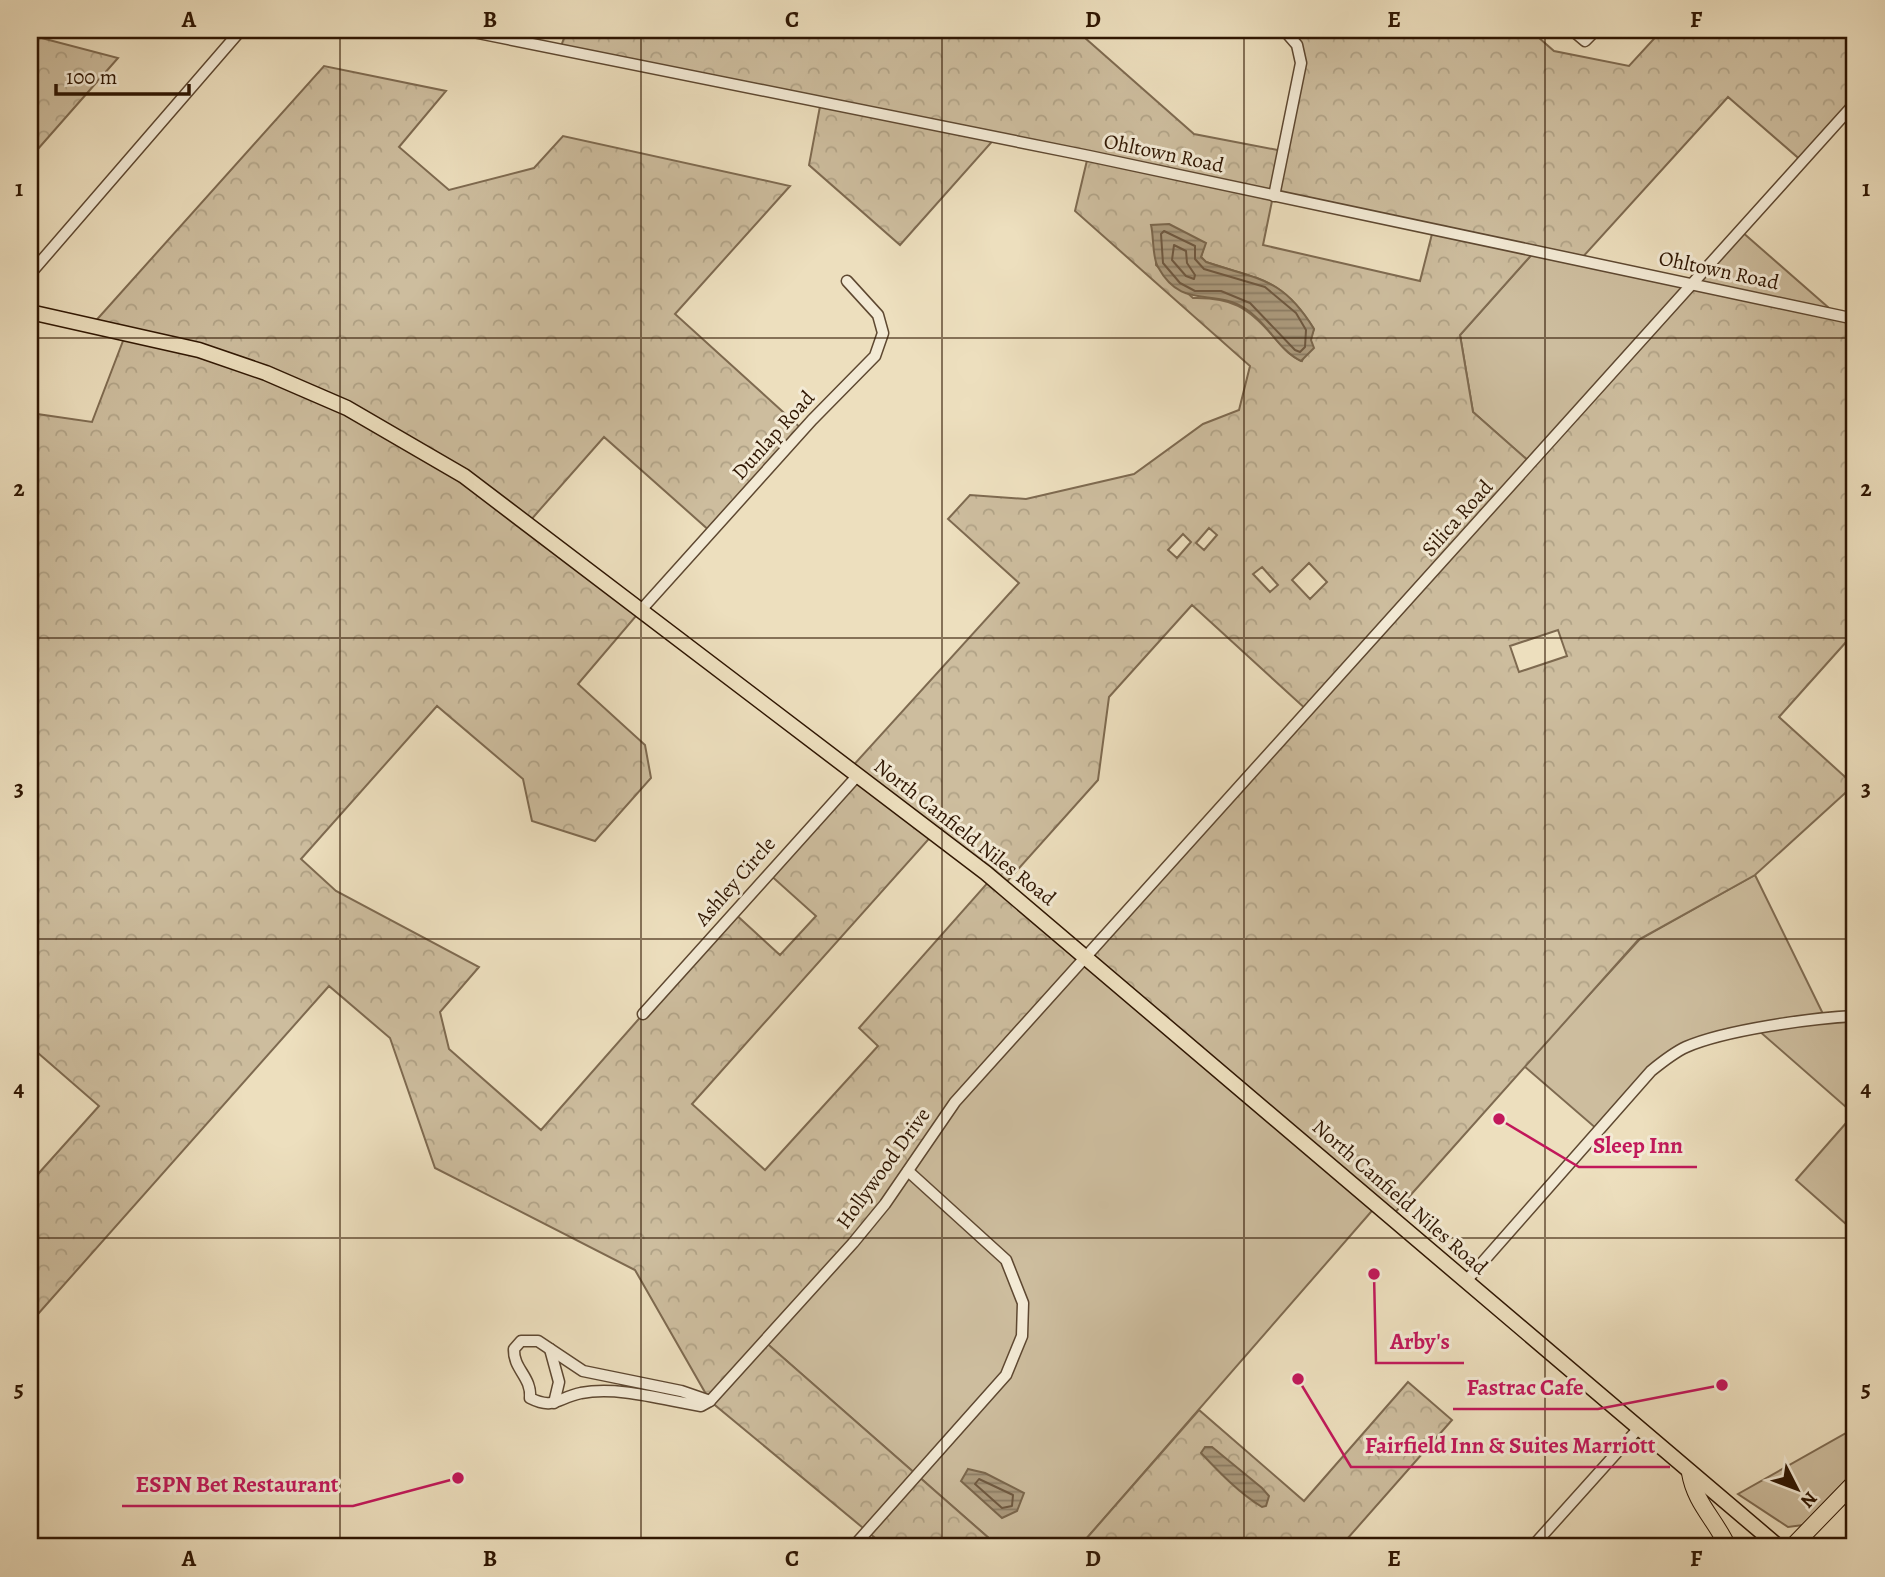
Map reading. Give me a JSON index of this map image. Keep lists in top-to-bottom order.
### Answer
{
  "streets": {
    "main road": ["North Canfield Niles Road"],
    "street": [
      "Ohltown Road",
      "Dunlap Road",
      "Silica Road",
      "Ashley Circle",
      "Hollywood Drive"
    ]
  },
  "crossings": [
    ["Ohltown Road", "Silica Road"],
    ["Dunlap Road", "North Canfield Niles Road"],
    ["Silica Road", "North Canfield Niles Road"],
    ["Silica Road", "Hollywood Drive"],
    ["North Canfield Niles Road", "Ashley Circle"],
    ["North Canfield Niles Road", "Hollywood Drive"]
  ],
  "places": [
    "Sleep Inn",
    "Arby's",
    "Fairfield Inn & Suites Marriott",
    "Fastrac Cafe",
    "ESPN Bet Restaurant"
  ],
  "scale_bar": "100 m",
  "north": "bottom right",
  "grid": {
    "columns": [
      "A",
      "B",
      "C",
      "D",
      "E",
      "F"
    ],
    "rows": [
      "1",
      "2",
      "3",
      "4",
      "5"
    ]
  }
}
